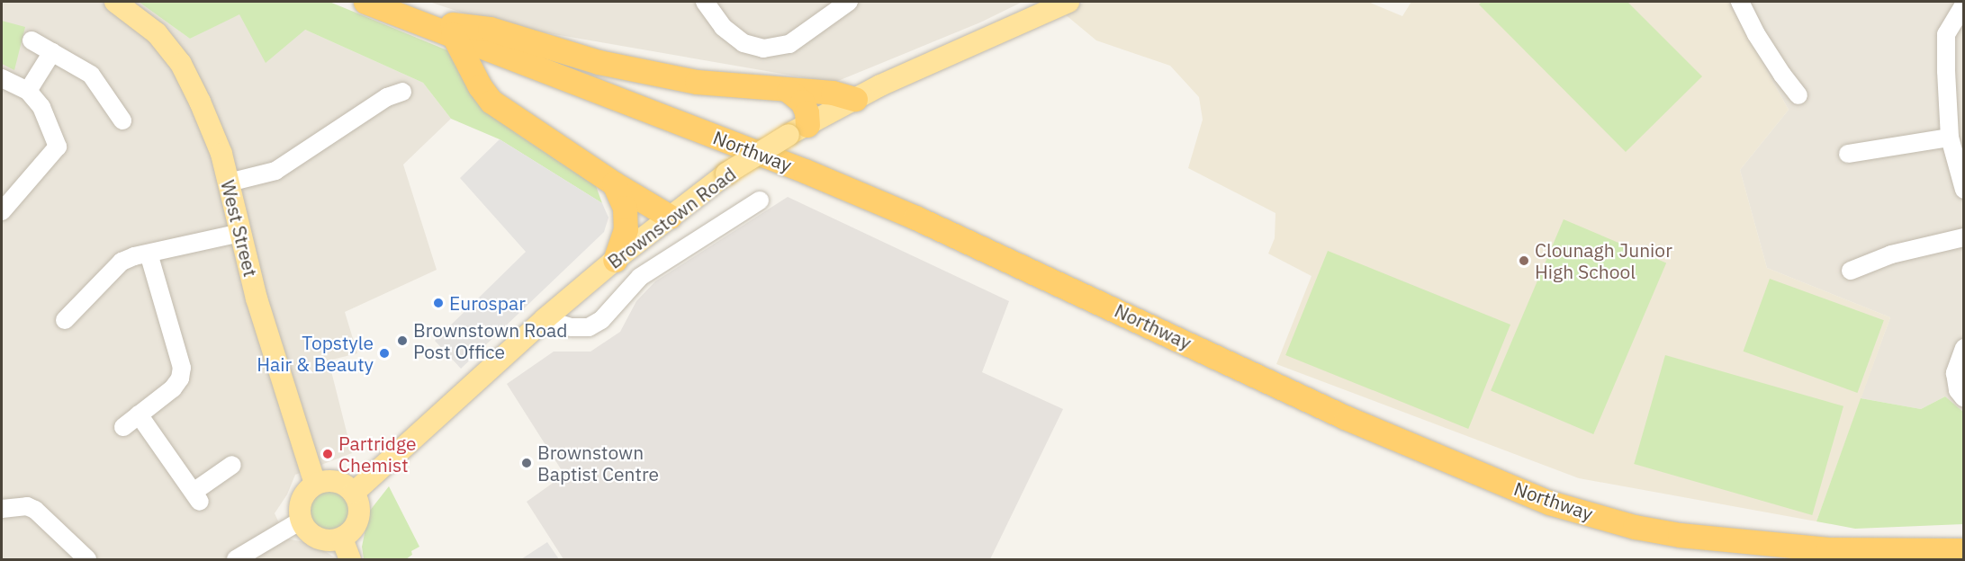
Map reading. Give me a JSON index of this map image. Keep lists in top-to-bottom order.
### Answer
{
  "streets": {
    "highway": ["Northway"],
    "main road": ["Brownstown Road", "West Street"]
  },
  "crossings": [
    ["Brownstown Road", "West Street"]
  ],
  "places": [
    "Clounagh Junior High School",
    "Eurospar",
    "Brownstown Road Post Office",
    "Topstyle Hair & Beauty",
    "Partridge Chemist",
    "Brownstown Baptist Centre"
  ]
}
